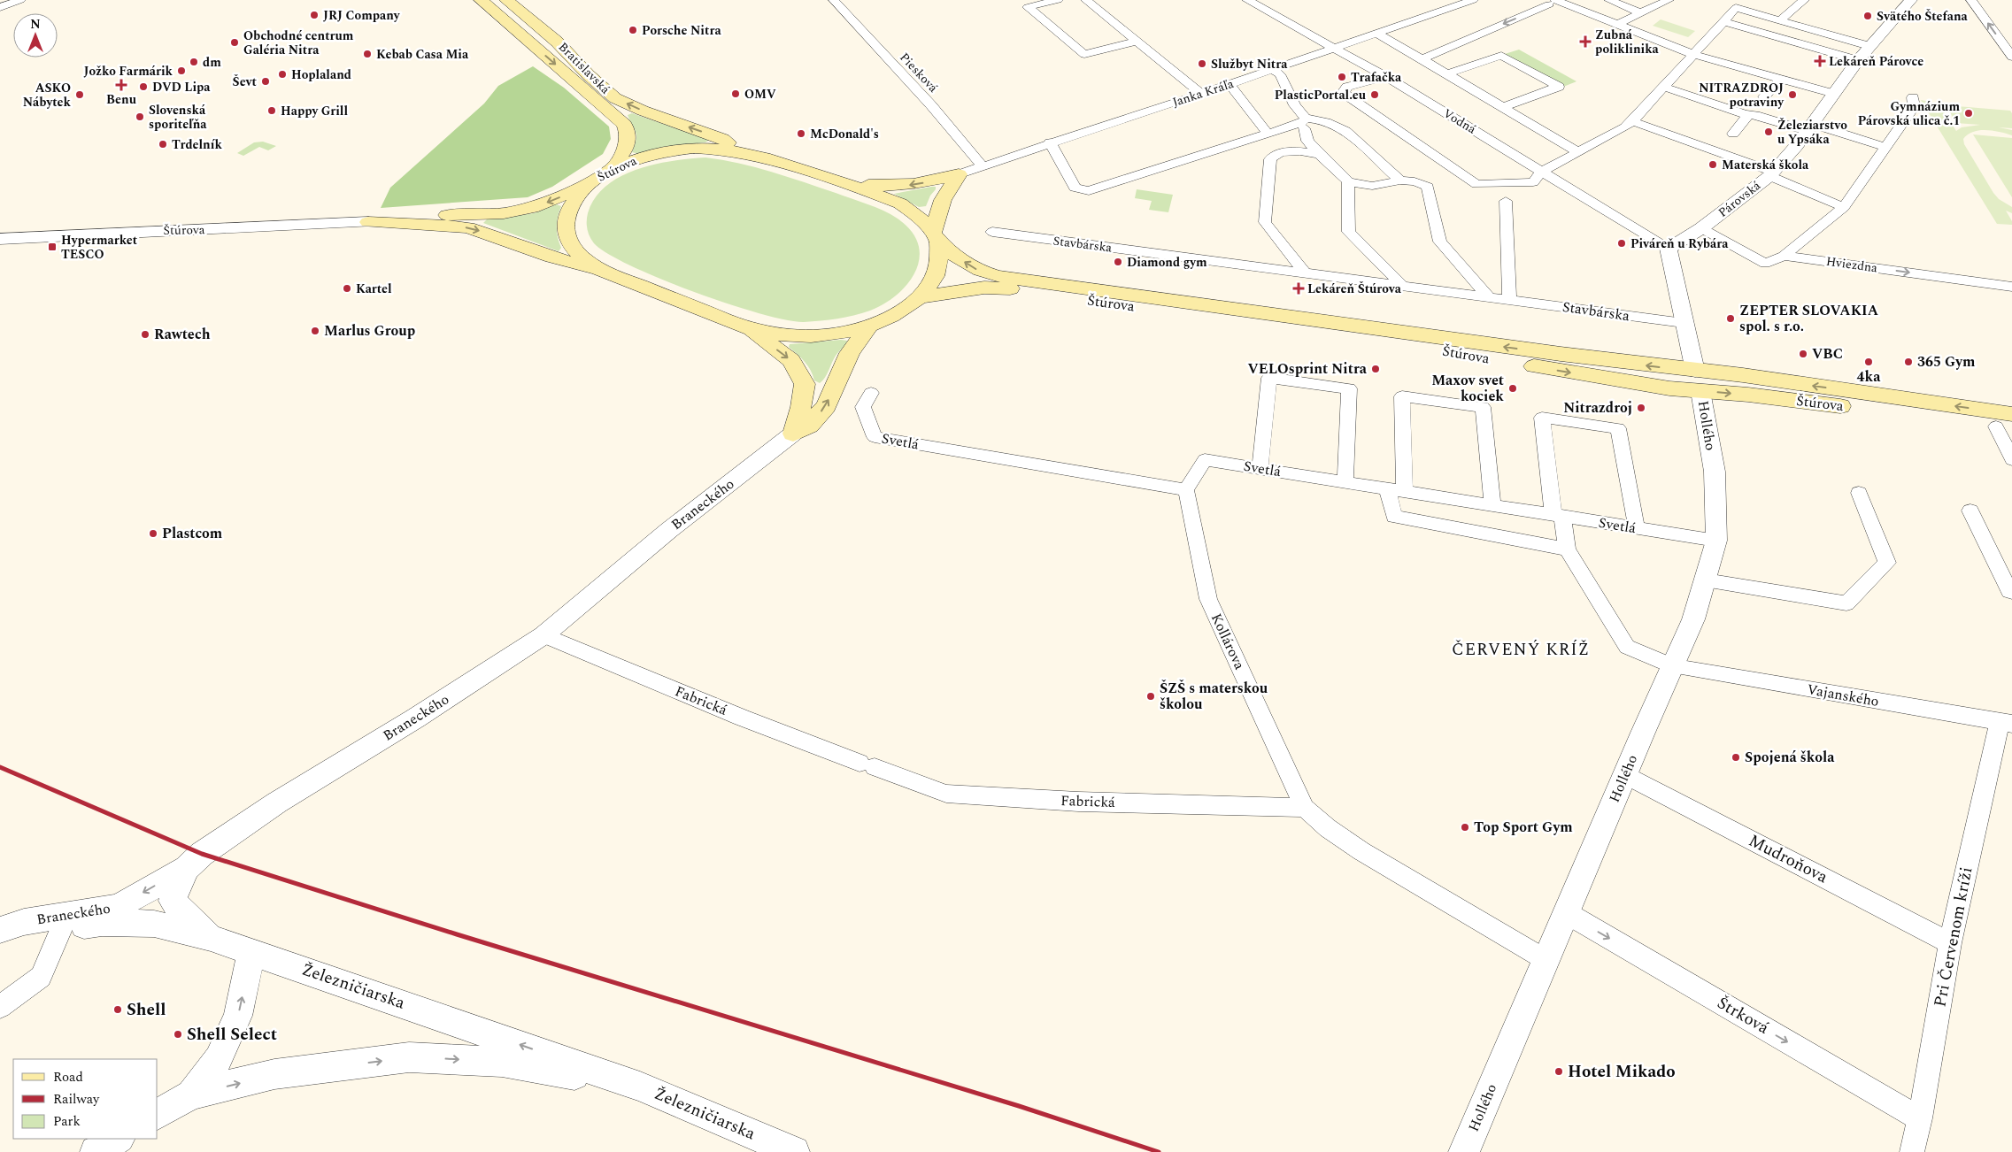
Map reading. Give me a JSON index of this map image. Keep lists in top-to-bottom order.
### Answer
{
  "streets": {
    "main road": ["Bratislavská", "Štúrova"],
    "street": [
      "Piesková",
      "Janka Kráľa",
      "Vodná",
      "Párovská",
      "Stavbárska",
      "Hviezdna",
      "Hollého",
      "Svetlá",
      "Braneckého",
      "Kollárova",
      "Vajanského",
      "Fabrická",
      "Mudroňova",
      "Pri Červenom kríži",
      "Železničiarska",
      "Štrková"
    ]
  },
  "crossings": [
    ["Bratislavská", "Štúrova"],
    ["Piesková", "Janka Kráľa"],
    ["Janka Kráľa", "Vodná"],
    ["Vodná", "Párovská"],
    ["Štúrova", "Hollého"],
    ["Párovská", "Hviezdna"],
    ["Hollého", "Svetlá"],
    ["Hollého", "Vajanského"],
    ["Hollého", "Mudroňova"],
    ["Hollého", "Štrková"],
    ["Svetlá", "Kollárova"],
    ["Braneckého", "Fabrická"],
    ["Braneckého", "Železničiarska"],
    ["Kollárova", "Fabrická"],
    ["Vajanského", "Pri Červenom kríži"],
    ["Mudroňova", "Pri Červenom kríži"],
    ["Pri Červenom kríži", "Štrková"]
  ],
  "one_way": ["Štrková"],
  "districts": ["ČERVENÝ KRÍŽ"],
  "places": {
    "other": [
      "JRJ Company",
      "Svätého Štefana",
      "Porsche Nitra",
      "Obchodné centrum Galéria Nitra",
      "Kebab Casa Mia",
      "dm",
      "Službyt Nitra",
      "Jožko Farmárik",
      "Hoplaland",
      "Trafačka",
      "Ševt",
      "DVD Lipa",
      "OMV",
      "ASKO Nábytek",
      "PlasticPortal.eu",
      "NITRAZDROJ potraviny",
      "Happy Grill",
      "Gymnázium Párovská ulica č.1",
      "Slovenská sporiteľňa",
      "Železiarstvo u Ypsáka",
      "McDonald's",
      "Trdelník",
      "Materská škola",
      "Piváreň u Rybára",
      "Diamond gym",
      "Kartel",
      "ZEPTER SLOVAKIA spol. s r.o.",
      "Marlus Group",
      "Rawtech",
      "VBC",
      "4ka",
      "365 Gym",
      "VELOsprint Nitra",
      "Maxov svet kociek",
      "Nitrazdroj",
      "Plastcom",
      "ŠZŠ s materskou školou",
      "Spojená škola",
      "Top Sport Gym",
      "Shell",
      "Shell Select",
      "Hotel Mikado"
    ],
    "health": [
      "Zubná poliklinika",
      "Lekáreň Párovce",
      "Benu",
      "Lekáreň Štúrova"
    ],
    "transit": ["Hypermarket TESCO"]
  },
  "legend": ["Road", "Railway", "Park"],
  "north": "top"
}
